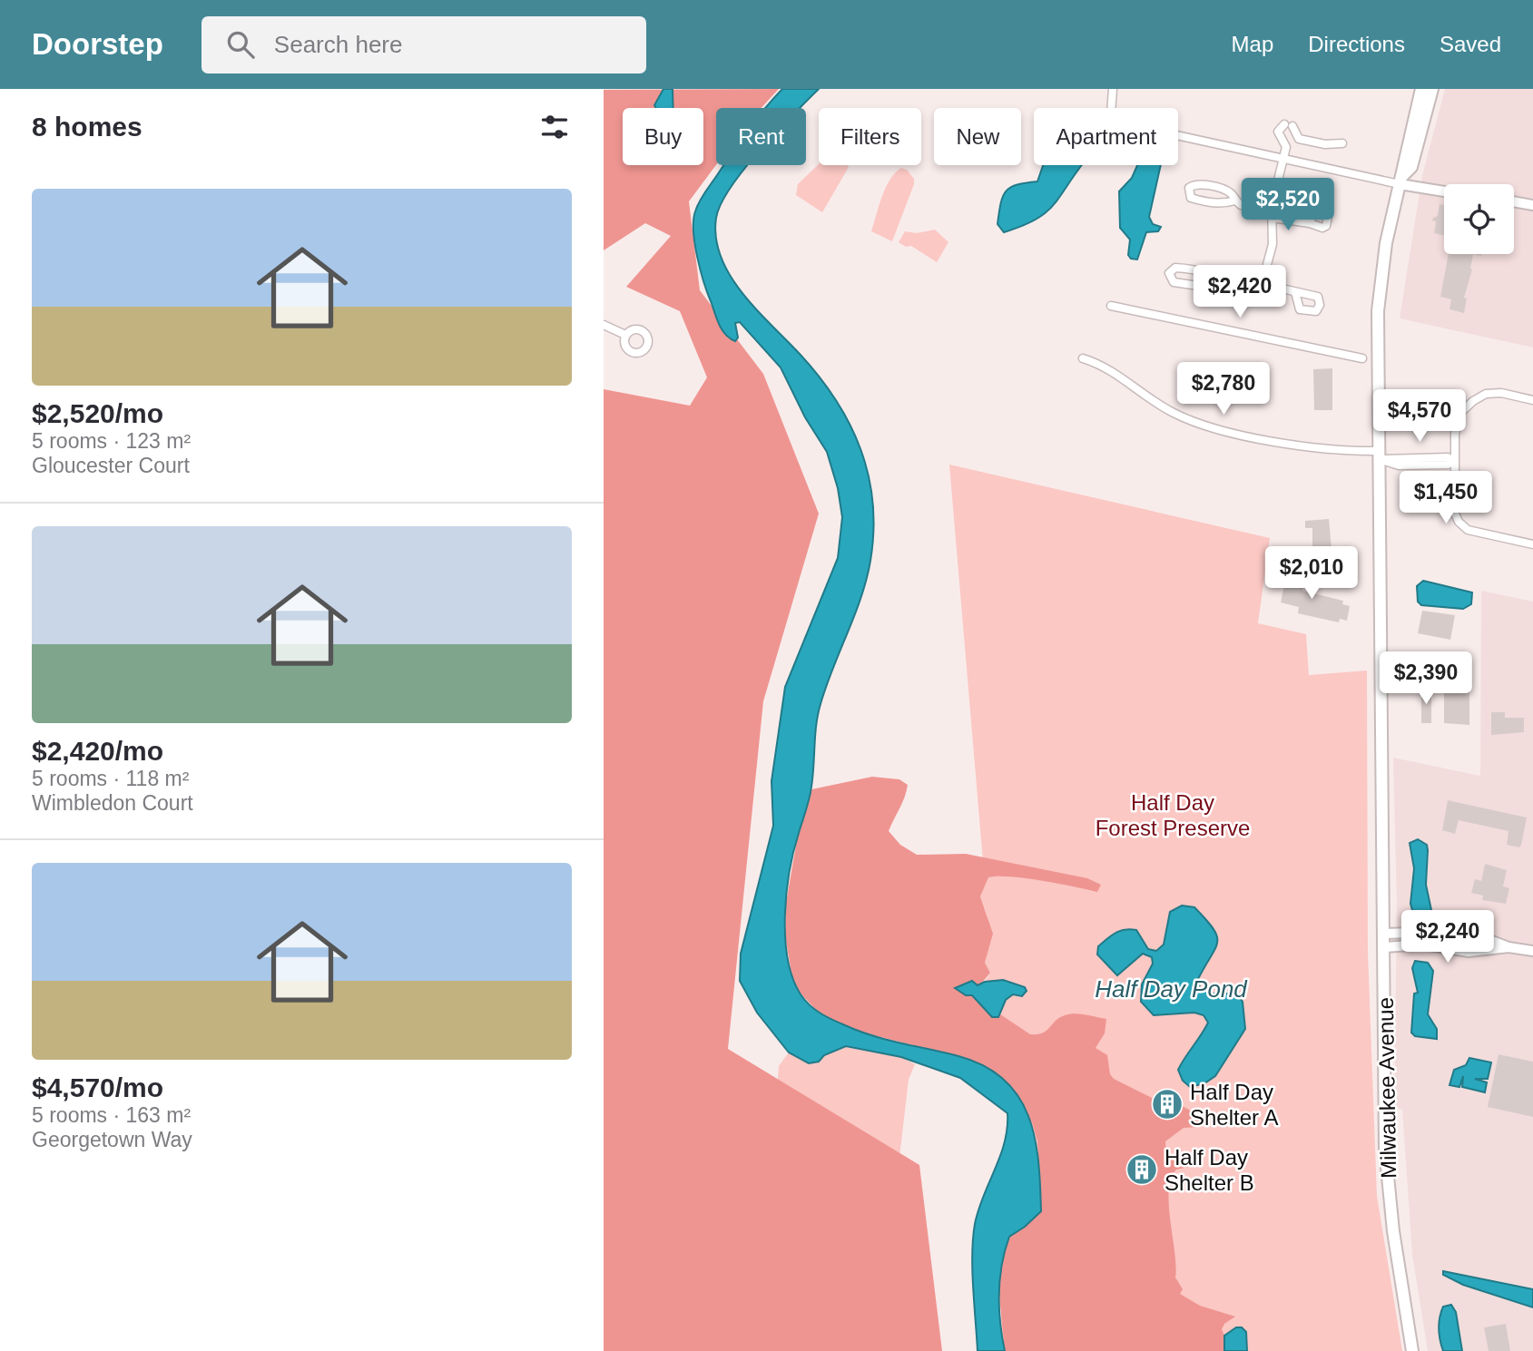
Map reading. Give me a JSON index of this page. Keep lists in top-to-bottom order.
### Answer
{
  "streets": {
    "main road": ["Milwaukee Avenue"]
  },
  "water": ["Half Day Pond"],
  "parks": ["Half Day Forest Preserve"],
  "places": {
    "building": ["Half Day Shelter A", "Half Day Shelter B"]
  },
  "page": {
    "header": "Doorstep",
    "search": "Search here",
    "nav": ["Map", "Directions", "Saved"],
    "heading": "8 homes",
    "chip": [
      "Buy",
      "Rent",
      "Filters",
      "New",
      "Apartment"
    ],
    "list": [
      {
        "name": "$2,520/mo",
        "note": "5 rooms · 123 m² · Gloucester Court"
      },
      {
        "name": "$2,420/mo",
        "note": "5 rooms · 118 m² · Wimbledon Court"
      },
      {
        "name": "$4,570/mo",
        "note": "5 rooms · 163 m² · Georgetown Way"
      }
    ],
    "price": [
      "$2,520",
      "$2,420",
      "$2,780",
      "$4,570",
      "$1,450",
      "$2,010",
      "$2,390",
      "$2,240"
    ]
  }
}
